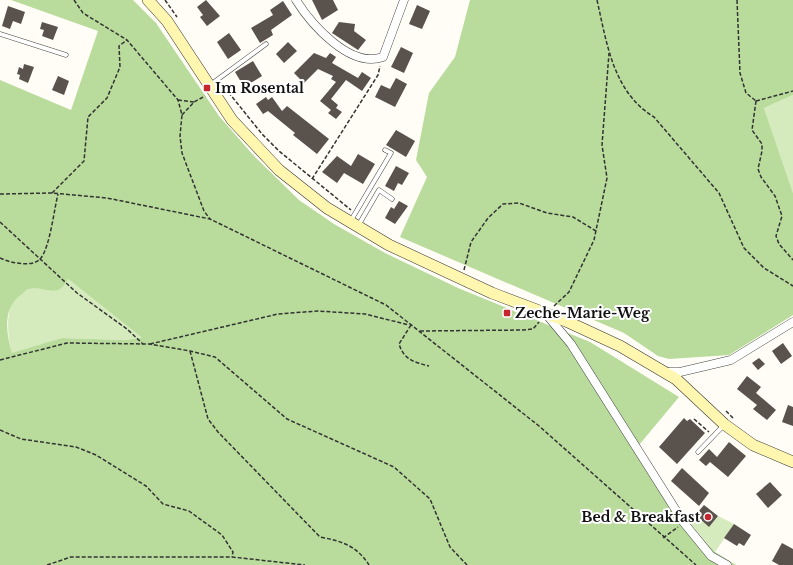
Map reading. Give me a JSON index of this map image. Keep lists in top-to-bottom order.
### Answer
{
  "places": {
    "transit": ["Im Rosental", "Zeche-Marie-Weg"],
    "other": ["Bed & Breakfast"]
  }
}
